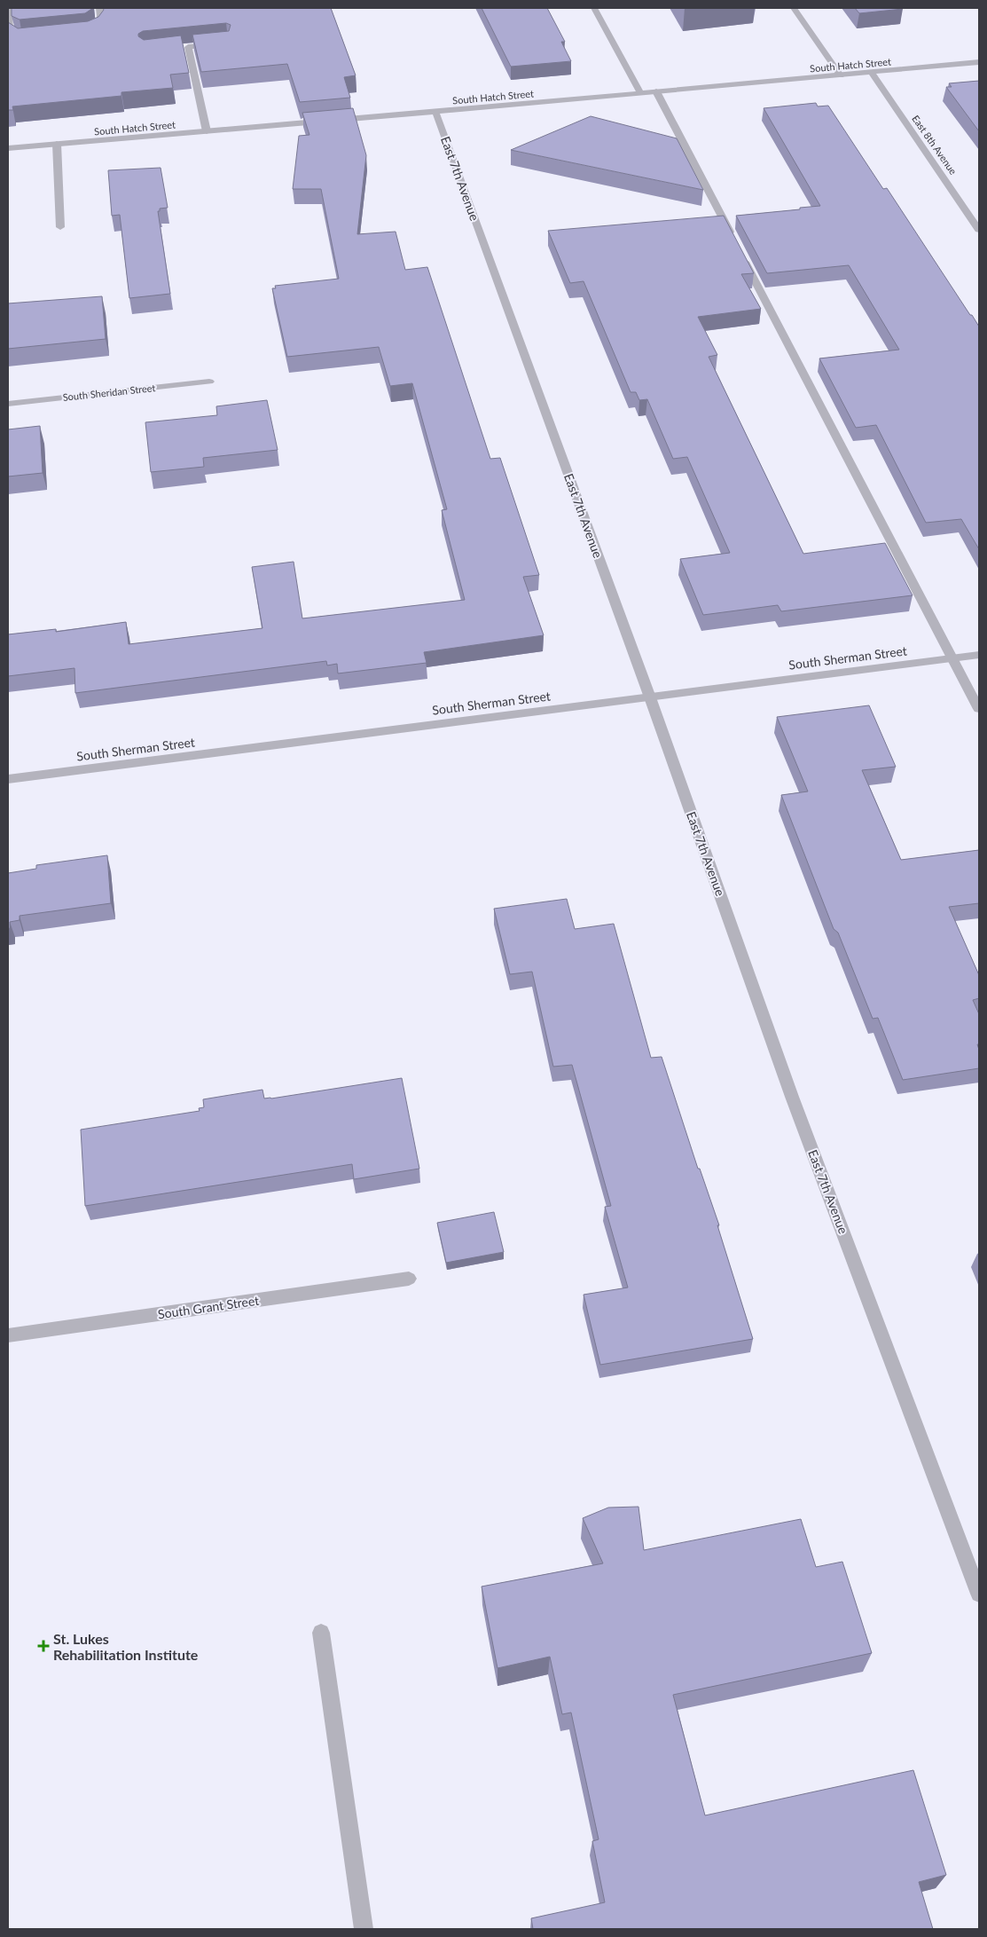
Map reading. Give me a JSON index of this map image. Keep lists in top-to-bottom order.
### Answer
{
  "streets": {
    "street": [
      "South Hatch Street",
      "East 8th Avenue",
      "East 7th Avenue",
      "South Sheridan Street",
      "South Sherman Street",
      "South Grant Street"
    ]
  },
  "crossings": [
    ["South Hatch Street", "East 8th Avenue"],
    ["South Hatch Street", "East 7th Avenue"],
    ["East 7th Avenue", "South Sherman Street"]
  ],
  "places": {
    "health": ["St. Lukes Rehabilitation Institute"]
  }
}
